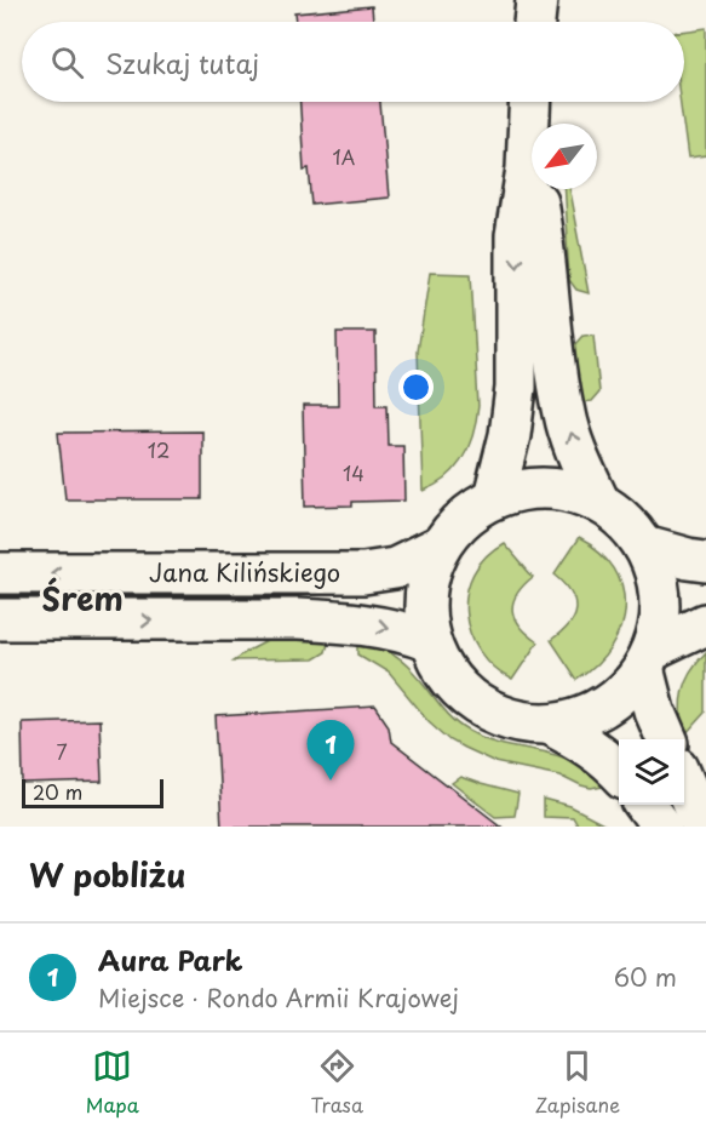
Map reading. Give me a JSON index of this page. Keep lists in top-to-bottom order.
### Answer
{
  "streets": {
    "street": ["Jana Kilińskiego"]
  },
  "districts": ["Śrem"],
  "house_numbers": [
    "1A",
    "12",
    "14",
    "7"
  ],
  "scale_bar": "20 m",
  "north": "bottom left",
  "page": {
    "search": "Szukaj tutaj",
    "pins": "1",
    "scale": "20 m",
    "heading": "W pobliżu",
    "list": [
      {
        "mark": "1",
        "name": "Aura Park",
        "note": "Miejsce · Rondo Armii Krajowej",
        "value": "60 m"
      }
    ],
    "nav": ["Mapa", "Trasa", "Zapisane"]
  }
}
